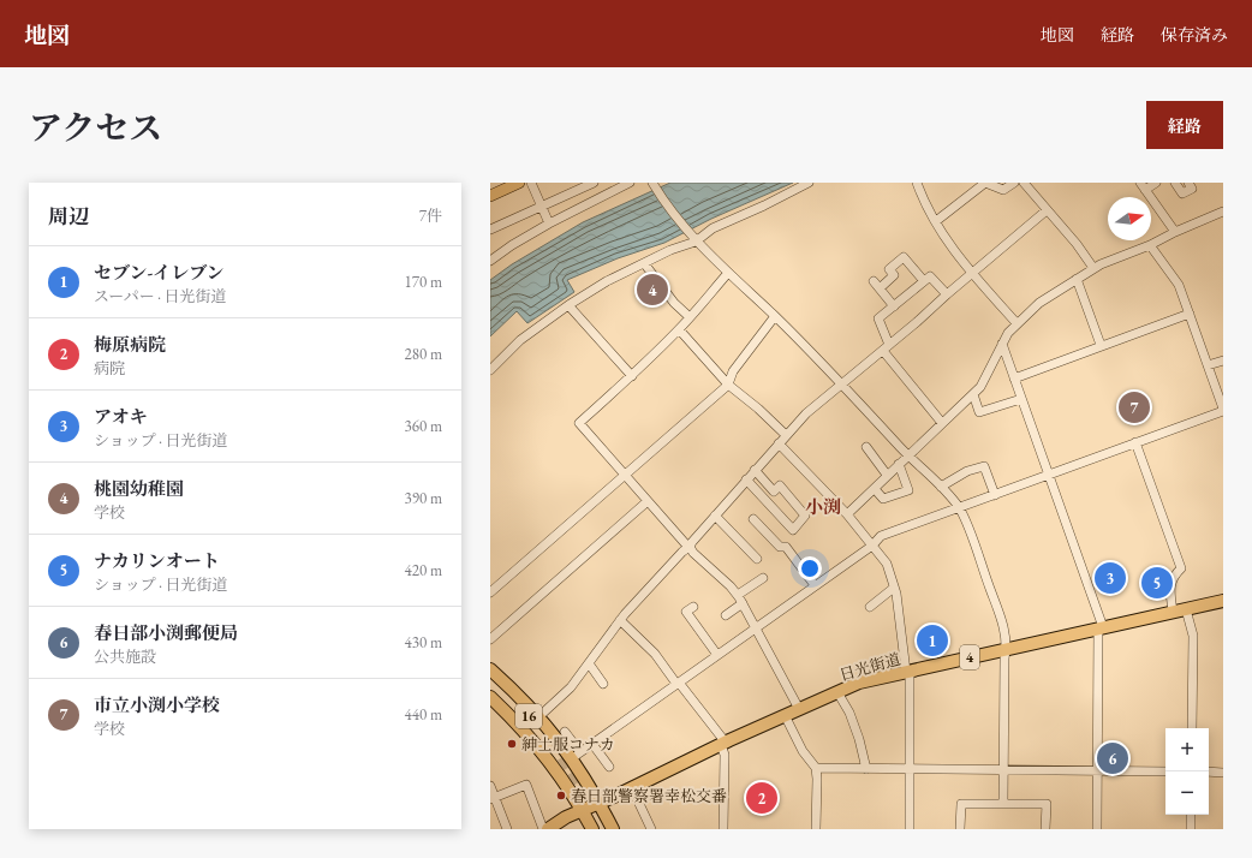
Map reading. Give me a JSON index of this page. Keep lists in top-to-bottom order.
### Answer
{
  "streets": {
    "highway": ["4", "日光街道", "16"]
  },
  "crossings": [
    ["日光街道", "16"]
  ],
  "districts": ["小渕"],
  "places": ["紳士服コナカ", "春日部警察署幸松交番"],
  "north": "right",
  "page": {
    "header": "地図",
    "nav": ["地図", "経路", "保存済み"],
    "title": "アクセス",
    "buttons": "経路",
    "heading": ["周辺", "7件"],
    "list": [
      {
        "mark": "1",
        "name": "セブン-イレブン",
        "note": "スーパー · 日光街道",
        "value": "170 m"
      },
      {
        "mark": "2",
        "name": "梅原病院",
        "note": "病院",
        "value": "280 m"
      },
      {
        "mark": "3",
        "name": "アオキ",
        "note": "ショップ · 日光街道",
        "value": "360 m"
      },
      {
        "mark": "4",
        "name": "桃園幼稚園",
        "note": "学校",
        "value": "390 m"
      },
      {
        "mark": "5",
        "name": "ナカリンオート",
        "note": "ショップ · 日光街道",
        "value": "420 m"
      },
      {
        "mark": "6",
        "name": "春日部小渕郵便局",
        "note": "公共施設",
        "value": "430 m"
      },
      {
        "mark": "7",
        "name": "市立小渕小学校",
        "note": "学校",
        "value": "440 m"
      }
    ],
    "pins": [
      "4",
      "7",
      "3",
      "5",
      "1",
      "6",
      "2"
    ],
    "map_buttons": ["+", "−"]
  }
}
